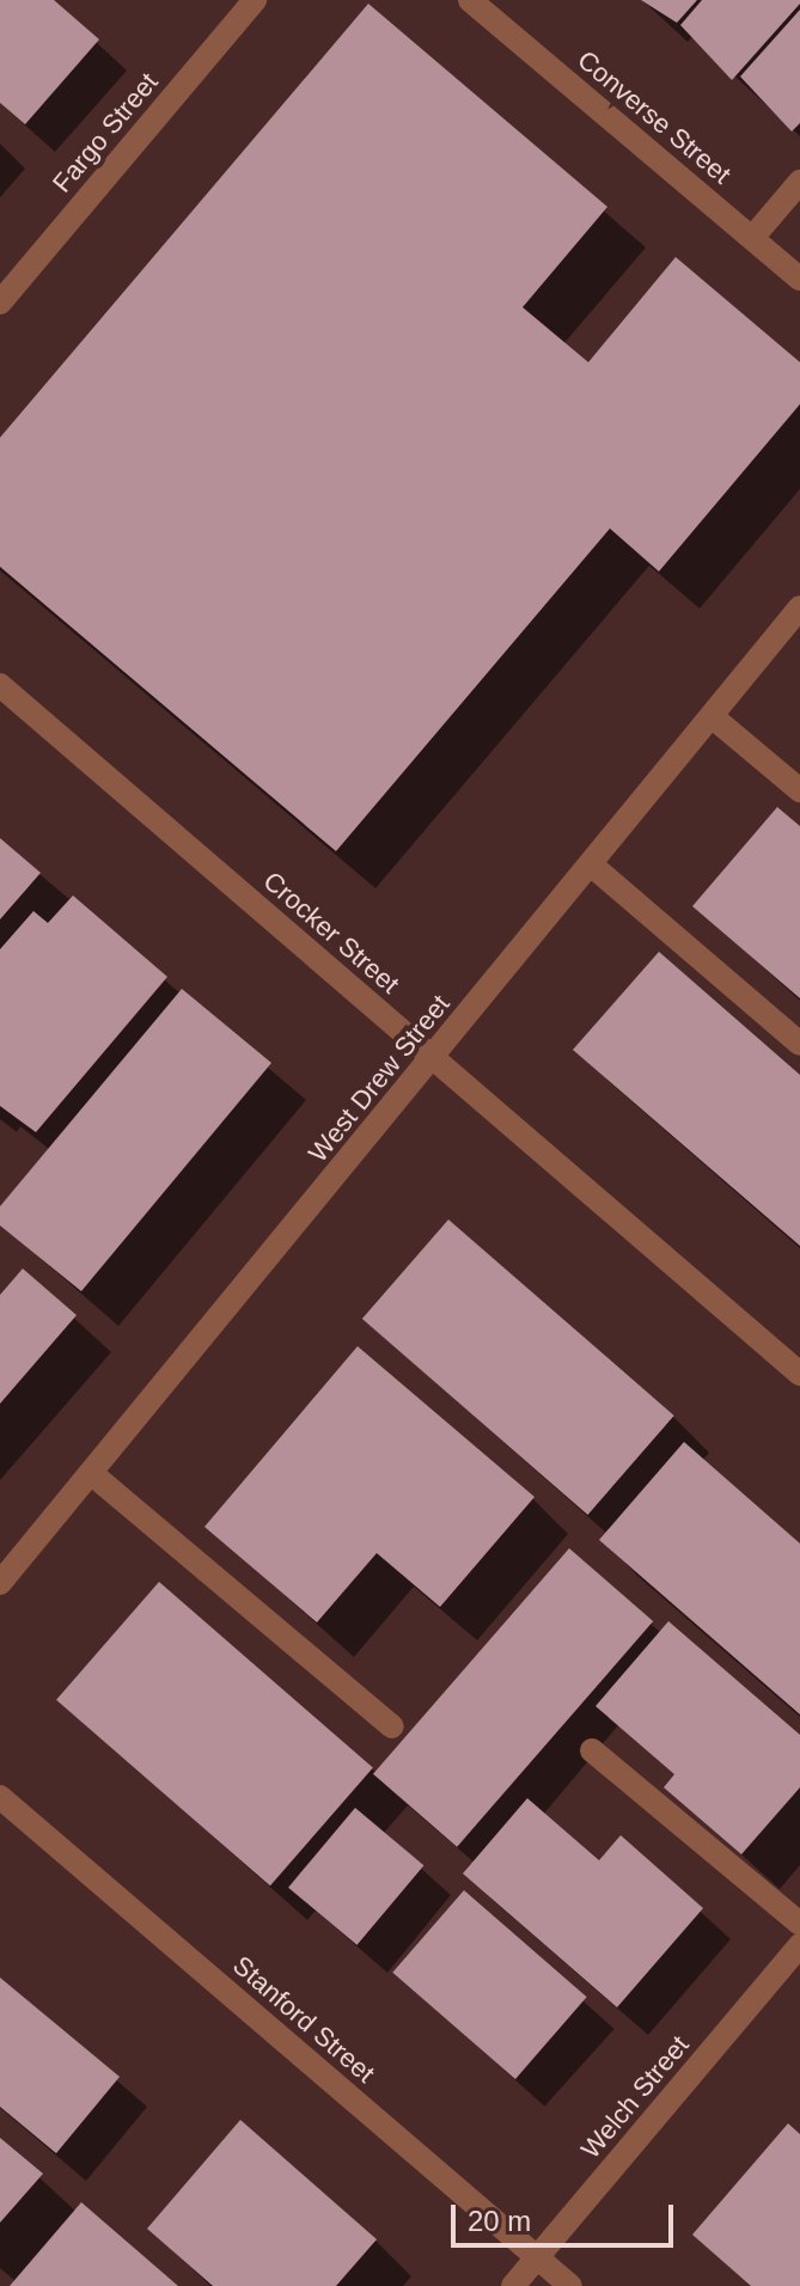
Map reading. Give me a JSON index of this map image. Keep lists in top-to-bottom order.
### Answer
{
  "streets": {
    "street": [
      "Converse Street",
      "Fargo Street",
      "Crocker Street",
      "West Drew Street",
      "Stanford Street",
      "Welch Street"
    ]
  },
  "crossings": [
    ["Crocker Street", "West Drew Street"],
    ["Stanford Street", "Welch Street"]
  ],
  "scale_bar": "20 m"
}
